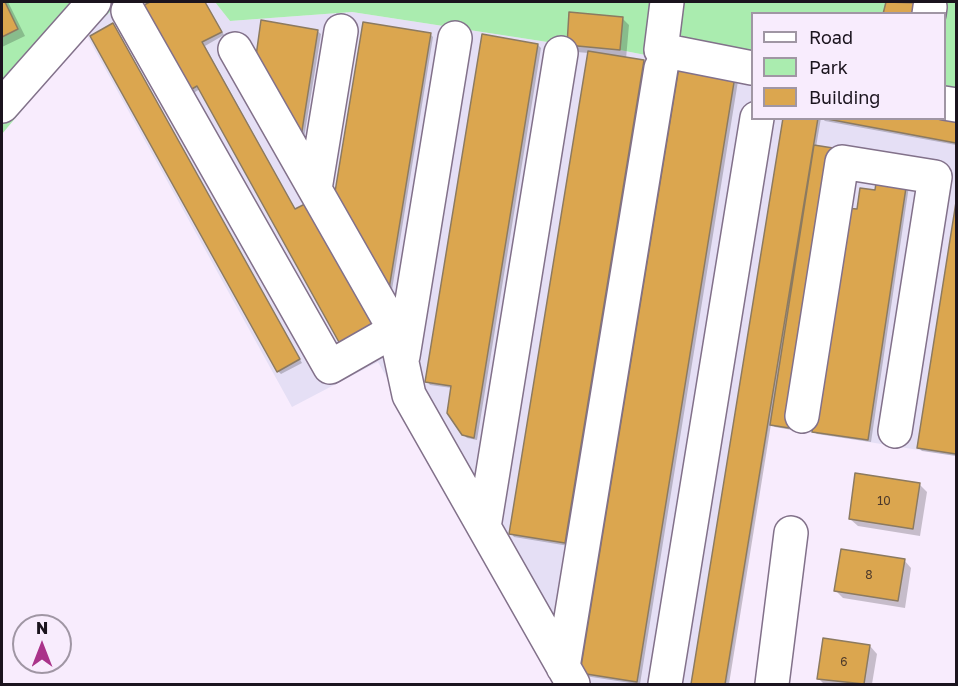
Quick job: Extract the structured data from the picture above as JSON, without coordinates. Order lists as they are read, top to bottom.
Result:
{
  "house_numbers": ["10", "8", "6"],
  "legend": ["Road", "Park", "Building"],
  "north": "top"
}
